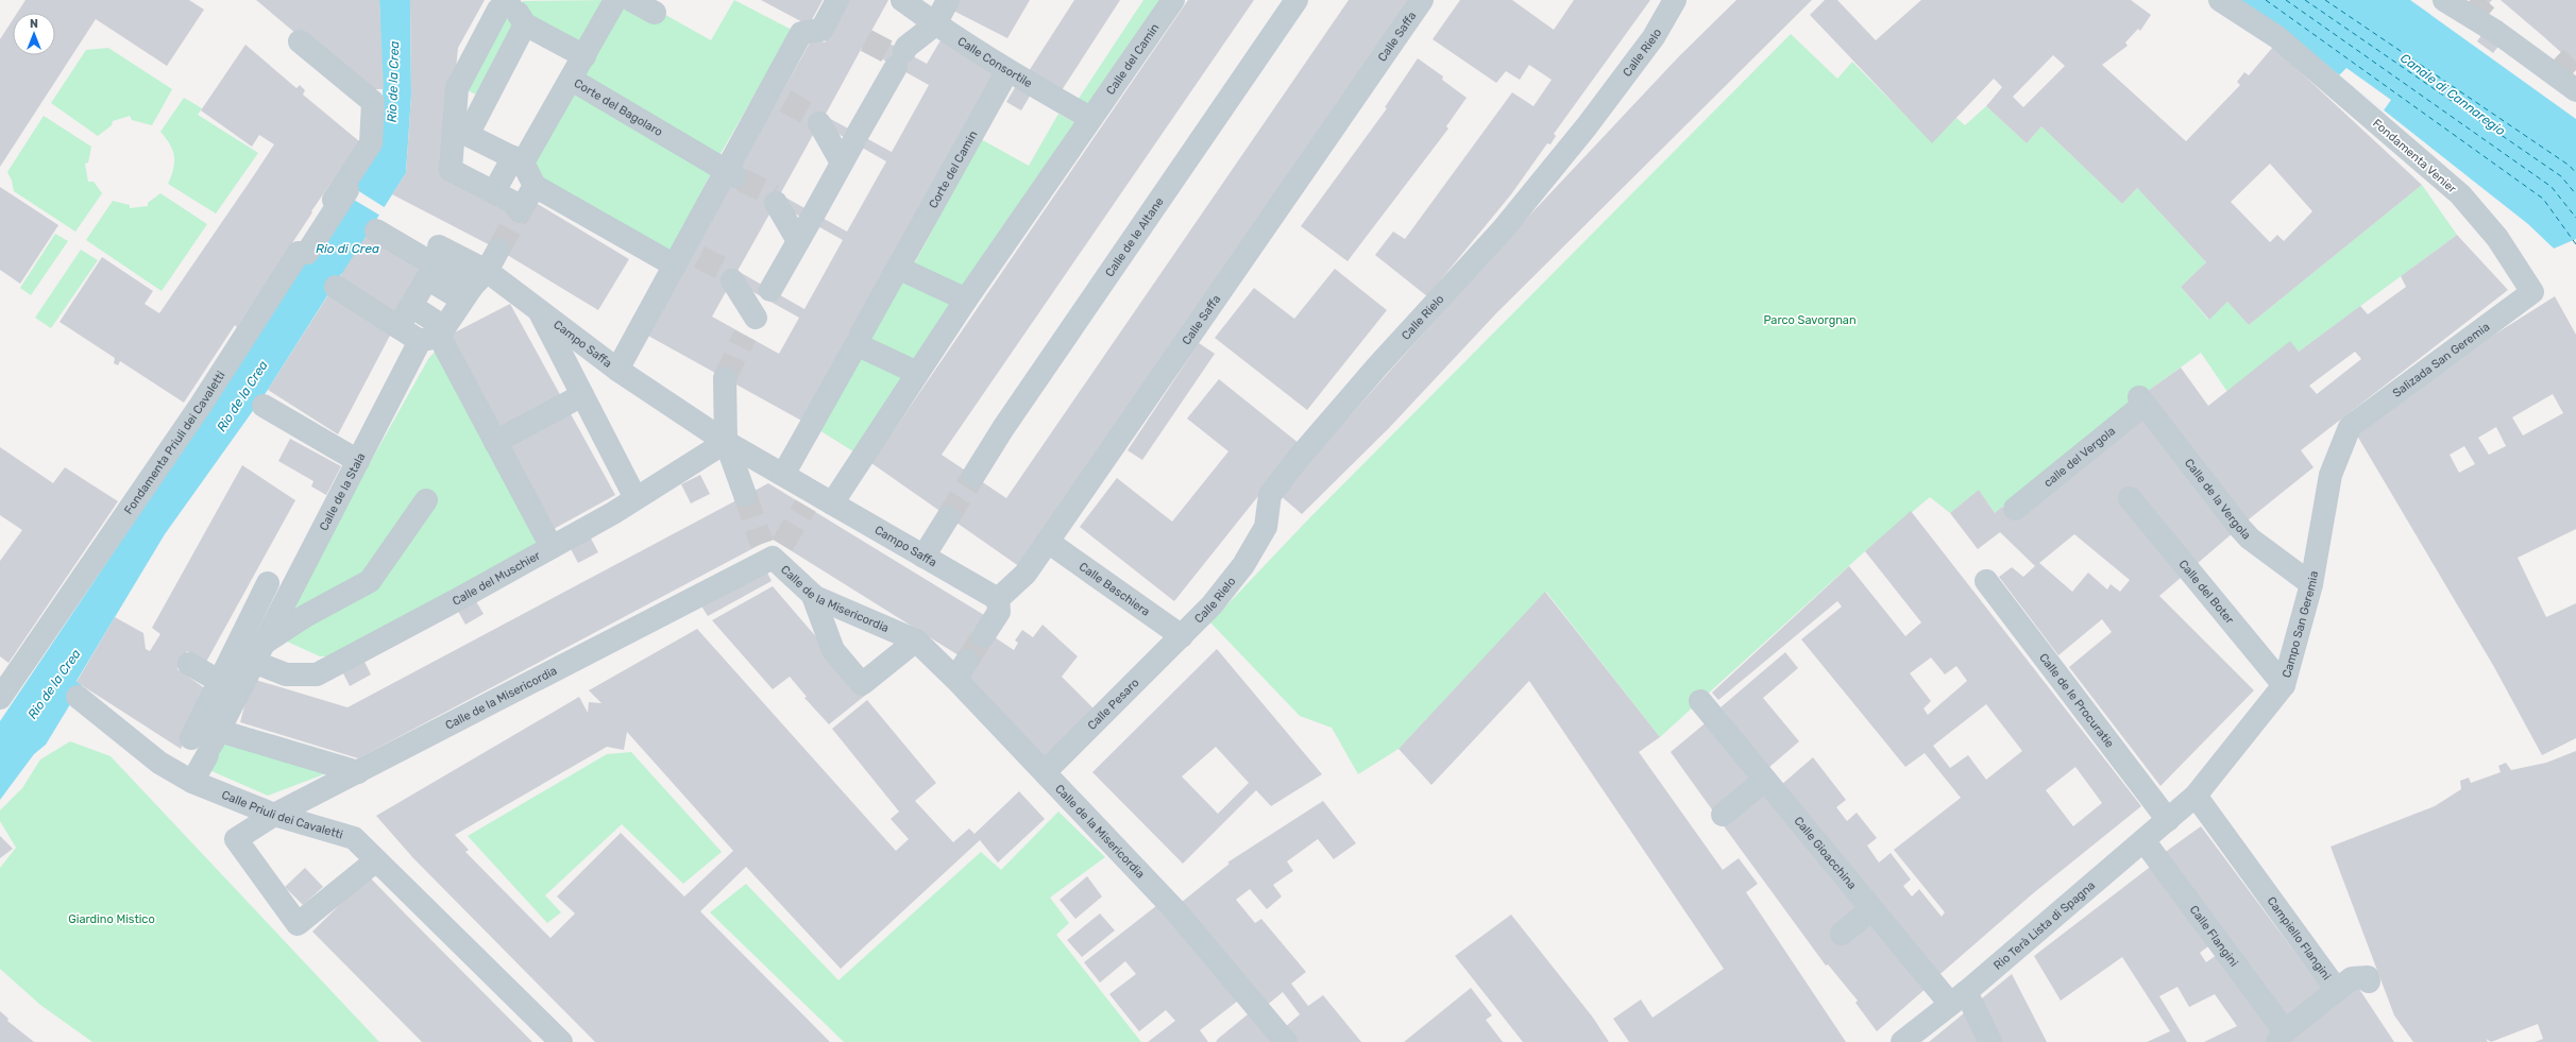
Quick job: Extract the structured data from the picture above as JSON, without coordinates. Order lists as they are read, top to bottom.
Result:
{
  "streets": {
    "street": [
      "Calle Saffa",
      "Calle Rielo",
      "Calle del Camin",
      "Calle Consortile",
      "Corte del Bagolaro",
      "Fondamenta Venier",
      "Corte del Camin",
      "Calle de le Altane",
      "Campo Saffa",
      "Salizada San Geremia",
      "Fondamenta Priuli dei Cavaletti",
      "calle del Vergola",
      "Calle de la Stala",
      "Calle de la Vergola",
      "Calle del Muschier",
      "Calle Baschiera",
      "Calle del Boter",
      "Calle de la Misericordia",
      "Campo San Geremia",
      "Calle de le Procuratie",
      "Calle Pesaro",
      "Calle Priuli dei Cavaletti",
      "Calle Gioacchina",
      "Rio Terà Lista di Spagna",
      "Calle Flangini",
      "Campiello Flangini"
    ]
  },
  "crossings": [
    ["Calle Saffa", "Campo Saffa"],
    ["Calle Saffa", "Calle Baschiera"],
    ["Calle Rielo", "Calle Baschiera"],
    ["Calle Rielo", "Calle Pesaro"],
    ["Calle del Camin", "Calle Consortile"],
    ["Calle Consortile", "Corte del Camin"],
    ["Fondamenta Venier", "Salizada San Geremia"],
    ["Corte del Camin", "Campo Saffa"],
    ["Campo Saffa", "Calle de la Stala"],
    ["Campo Saffa", "Calle del Muschier"],
    ["Salizada San Geremia", "Campo San Geremia"],
    ["calle del Vergola", "Calle de la Vergola"],
    ["Calle de la Stala", "Calle del Muschier"],
    ["Calle de la Stala", "Calle Priuli dei Cavaletti"],
    ["Calle de la Vergola", "Campo San Geremia"],
    ["Calle Baschiera", "Calle Pesaro"],
    ["Calle del Boter", "Campo San Geremia"],
    ["Calle de la Misericordia", "Calle Pesaro"],
    ["Calle de la Misericordia", "Calle Priuli dei Cavaletti"],
    ["Campo San Geremia", "Calle de le Procuratie"],
    ["Campo San Geremia", "Rio Terà Lista di Spagna"],
    ["Campo San Geremia", "Campiello Flangini"],
    ["Calle de le Procuratie", "Rio Terà Lista di Spagna"],
    ["Calle de le Procuratie", "Campiello Flangini"],
    ["Calle Gioacchina", "Rio Terà Lista di Spagna"],
    ["Rio Terà Lista di Spagna", "Calle Flangini"],
    ["Rio Terà Lista di Spagna", "Campiello Flangini"]
  ],
  "water": ["Rio de la Crea", "Canale di Cannaregio", "Rio di Crea"],
  "parks": ["Parco Savorgnan", "Giardino Mistico"],
  "north": "top"
}
